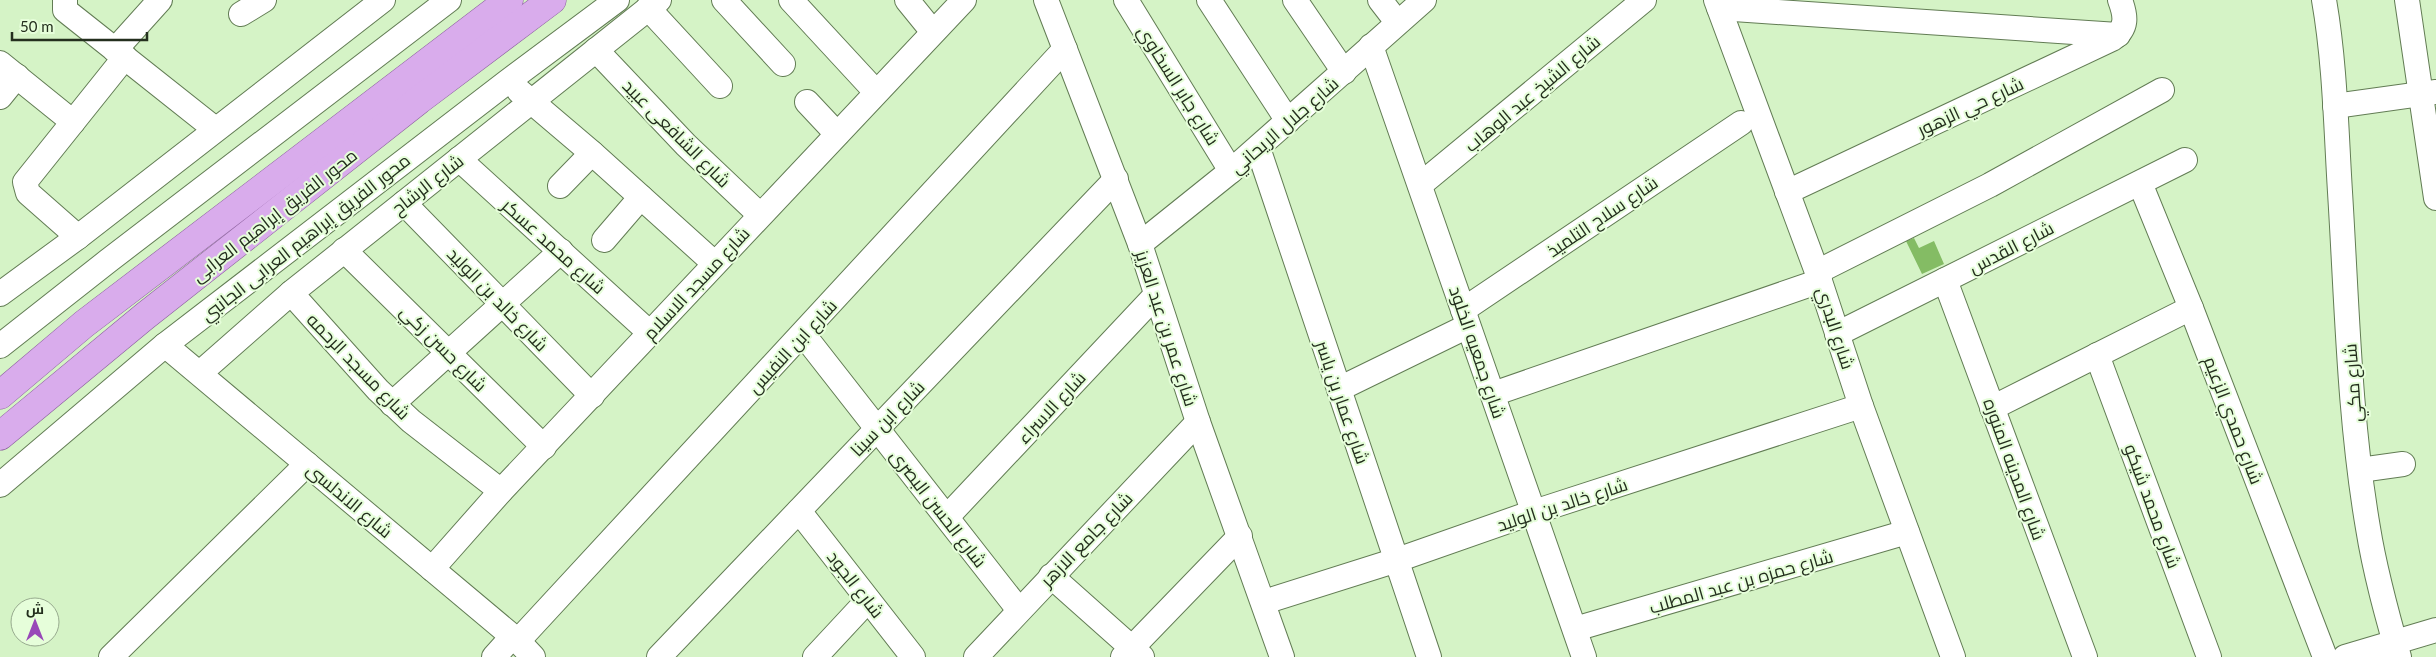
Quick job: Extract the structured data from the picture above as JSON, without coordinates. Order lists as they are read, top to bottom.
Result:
{
  "streets": {
    "main road": ["محور الفريق إبراهيم العرابى"],
    "street": [
      "شارع جابر السخاوي",
      "شارع الشيخ عبد الوهاب",
      "شارع حي الزهور",
      "شارع جلال الريحاني",
      "شارع الشافعى عبيد",
      "شارع الرشاح",
      "شارع سلاح التلميذ",
      "محور الفريق إبراهيم العرابى الجانبي",
      "شارع محمد عسكر",
      "شارع القدس",
      "شارع مسجد الاسلام",
      "شارع خالد بن الوليد",
      "شارع عمر بن عبد العزيز",
      "شارع البدري",
      "شارع ابن النفيس",
      "شارع حسن زكي",
      "شارع جمعيه الخلود",
      "شارع مسجد الرحمه",
      "شارع مكي",
      "شارع عمار بن ياسر",
      "شارع الاسراء",
      "شارع ابن سينا",
      "شارع حمدي الزعيم",
      "شارع المدينه المنوره",
      "شارع الاندلسى",
      "شارع محمد شيكو",
      "شارع الحسن البصرى",
      "شارع جامع الازهر",
      "شارع حمزه بن عبد المطلب",
      "شارع الجود"
    ]
  },
  "crossings": [
    ["شارع جابر السخاوي", "شارع جلال الريحاني"],
    ["شارع الشيخ عبد الوهاب", "شارع جمعيه الخلود"],
    ["شارع حي الزهور", "شارع البدري"],
    ["شارع جلال الريحاني", "شارع عمر بن عبد العزيز"],
    ["شارع جلال الريحاني", "شارع جمعيه الخلود"],
    ["شارع جلال الريحاني", "شارع عمار بن ياسر"],
    ["شارع الشافعى عبيد", "شارع الرشاح"],
    ["شارع الشافعى عبيد", "شارع مسجد الاسلام"],
    ["شارع الرشاح", "شارع محمد عسكر"],
    ["شارع الرشاح", "شارع خالد بن الوليد"],
    ["شارع الرشاح", "شارع حسن زكي"],
    ["شارع الرشاح", "شارع مسجد الرحمه"],
    ["شارع الرشاح", "شارع الاندلسى"],
    ["شارع سلاح التلميذ", "شارع جمعيه الخلود"],
    ["شارع سلاح التلميذ", "شارع عمار بن ياسر"],
    ["محور الفريق إبراهيم العرابى الجانبي", "شارع الاندلسى"],
    ["شارع محمد عسكر", "شارع مسجد الاسلام"],
    ["شارع القدس", "شارع البدري"],
    ["شارع القدس", "شارع حمدي الزعيم"],
    ["شارع القدس", "شارع المدينه المنوره"],
    ["شارع مسجد الاسلام", "شارع خالد بن الوليد"],
    ["شارع مسجد الاسلام", "شارع حسن زكي"],
    ["شارع مسجد الاسلام", "شارع مسجد الرحمه"],
    ["شارع مسجد الاسلام", "شارع الاندلسى"],
    ["شارع خالد بن الوليد", "شارع عمر بن عبد العزيز"],
    ["شارع خالد بن الوليد", "شارع البدري"],
    ["شارع خالد بن الوليد", "شارع جمعيه الخلود"],
    ["شارع خالد بن الوليد", "شارع عمار بن ياسر"],
    ["شارع عمر بن عبد العزيز", "شارع ابن النفيس"],
    ["شارع عمر بن عبد العزيز", "شارع الاسراء"],
    ["شارع عمر بن عبد العزيز", "شارع ابن سينا"],
    ["شارع عمر بن عبد العزيز", "شارع جامع الازهر"],
    ["شارع البدري", "شارع حمزه بن عبد المطلب"],
    ["شارع ابن النفيس", "شارع الاندلسى"],
    ["شارع ابن النفيس", "شارع الحسن البصرى"],
    ["شارع جمعيه الخلود", "شارع حمزه بن عبد المطلب"],
    ["شارع الاسراء", "شارع الحسن البصرى"],
    ["شارع ابن سينا", "شارع الحسن البصرى"],
    ["شارع ابن سينا", "شارع الجود"],
    ["شارع الحسن البصرى", "شارع جامع الازهر"]
  ],
  "scale_bar": "50 m",
  "north": "top"
}
